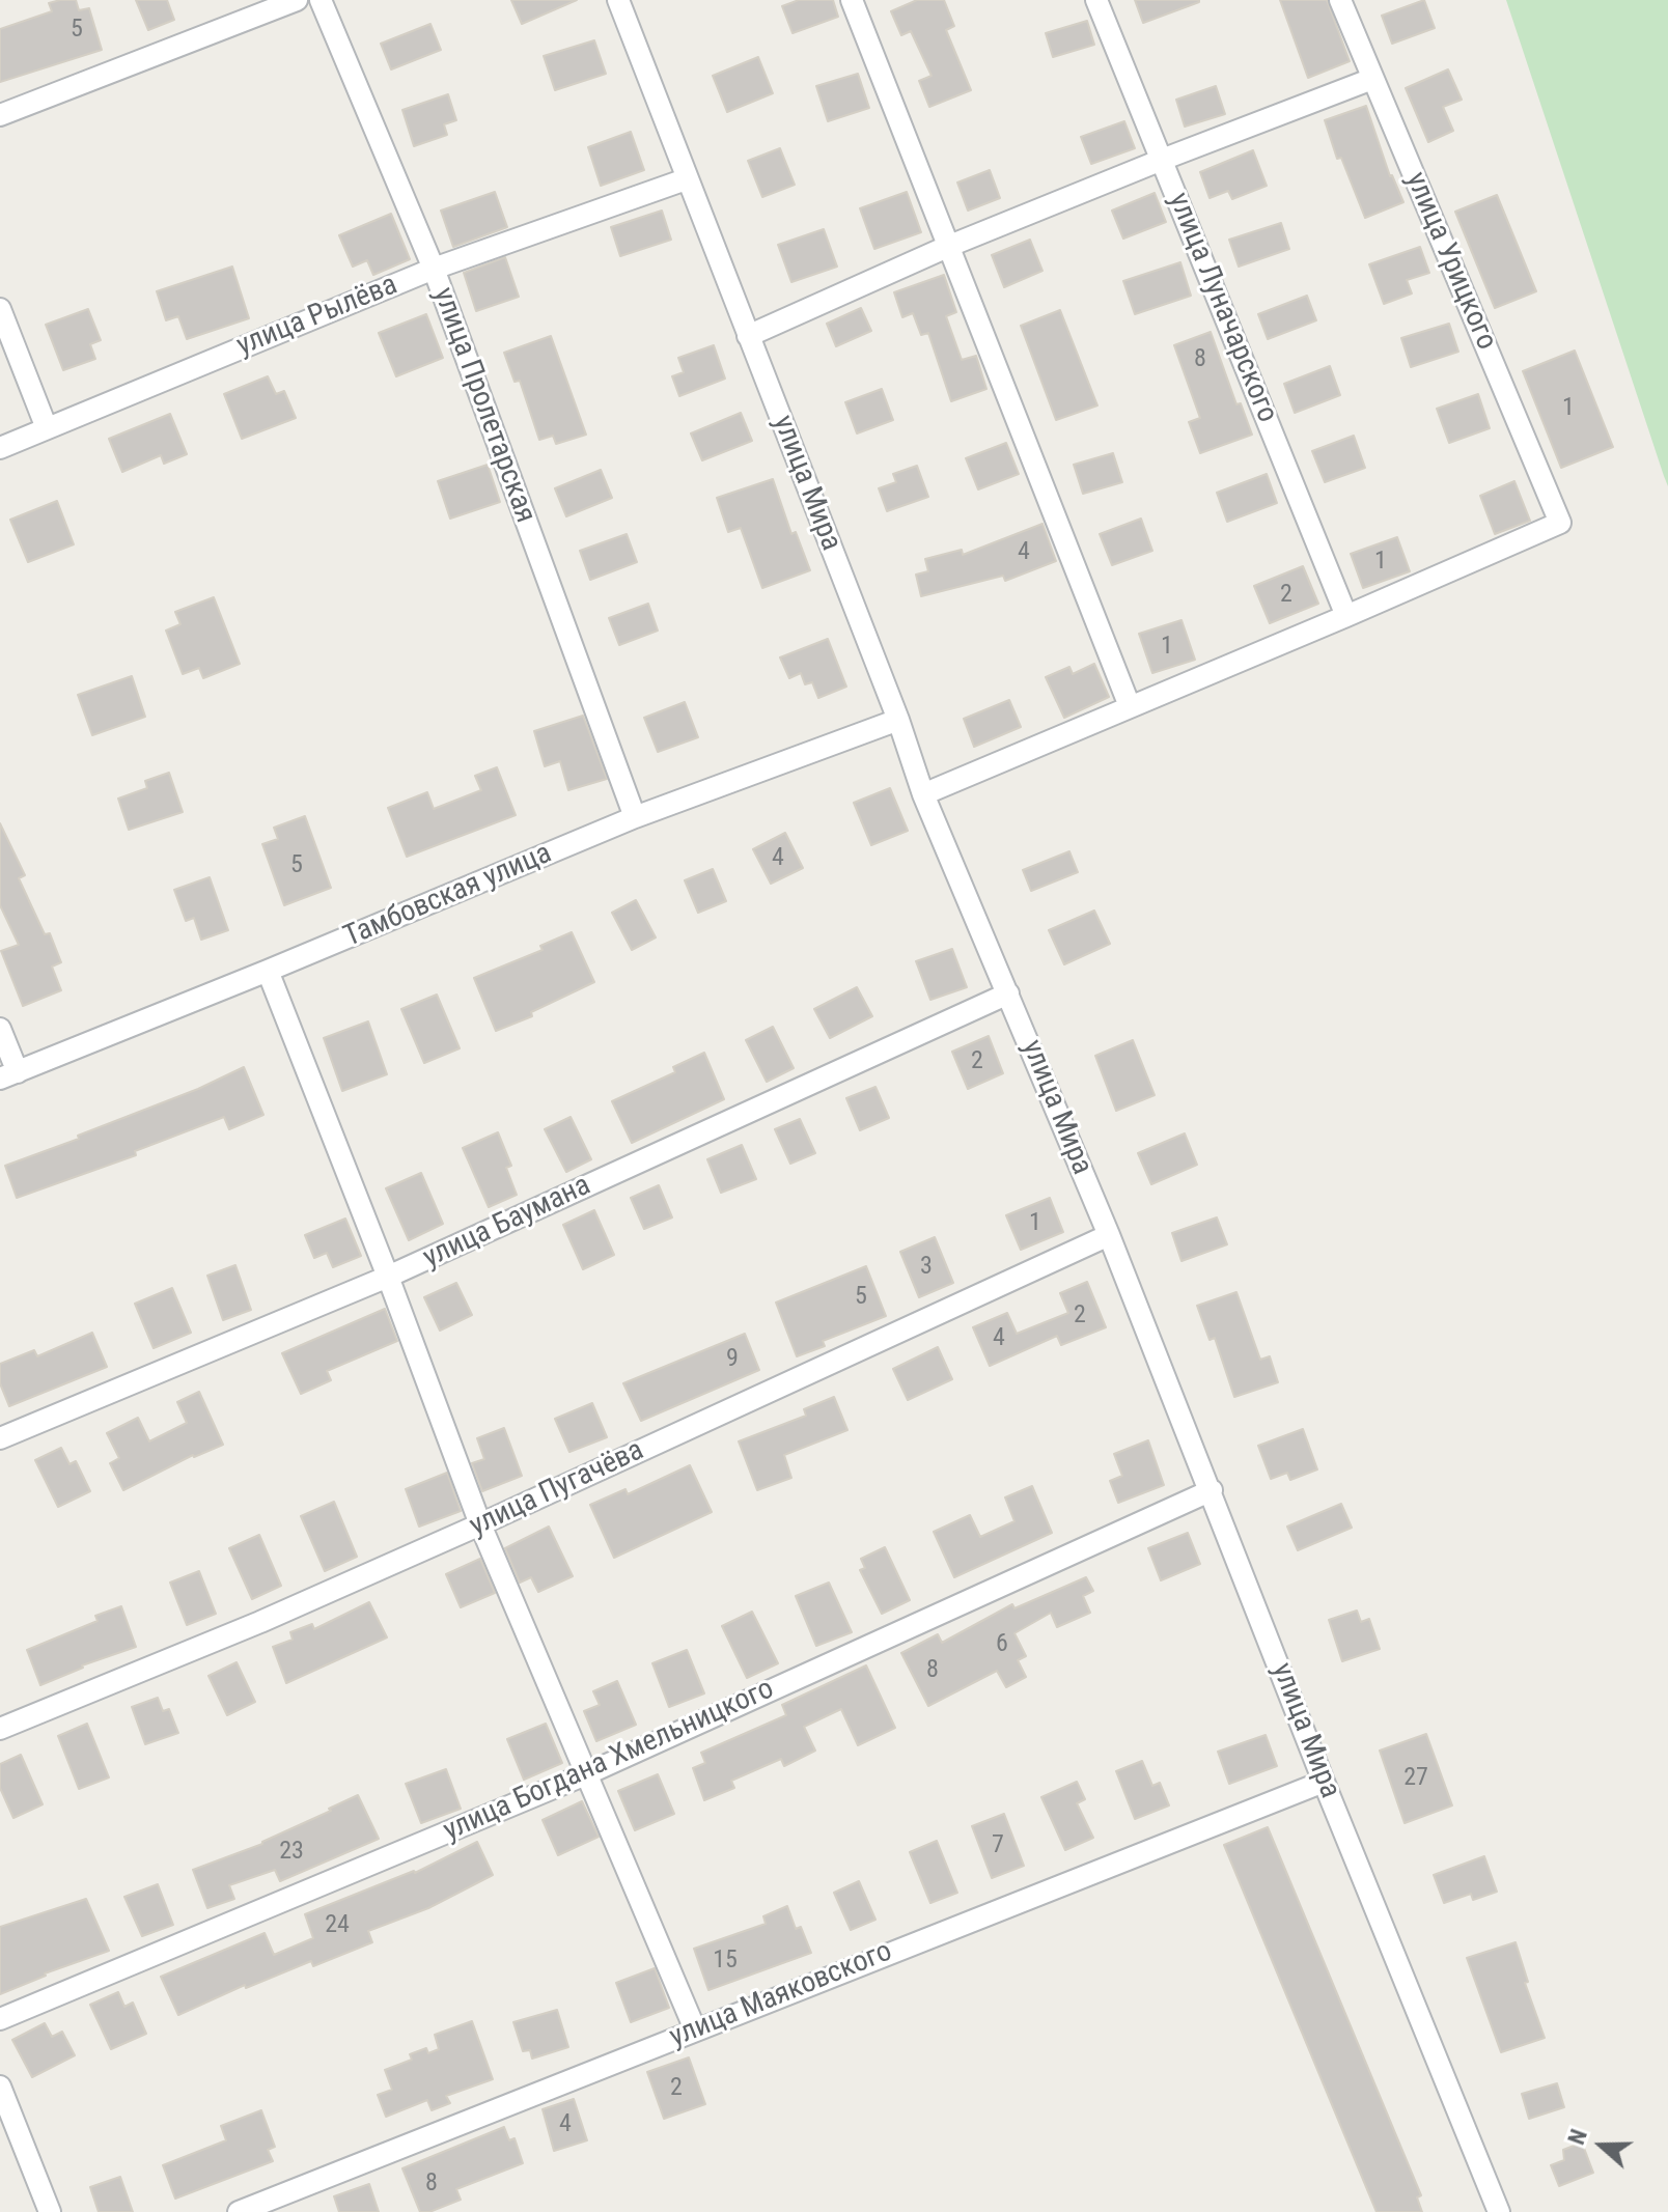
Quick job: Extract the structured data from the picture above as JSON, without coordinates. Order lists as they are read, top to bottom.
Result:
{
  "streets": {
    "street": [
      "улица Урицкого",
      "улица Луначарского",
      "улица Рылёва",
      "улица Пролетарская",
      "улица Мира",
      "Тамбовская улица",
      "улица Баумана",
      "улица Пугачёва",
      "улица Богдана Хмельницкого",
      "улица Маяковского"
    ]
  },
  "crossings": [
    ["улица Урицкого", "улица Луначарского"],
    ["улица Рылёва", "улица Пролетарская"],
    ["улица Рылёва", "улица Мира"],
    ["улица Пролетарская", "Тамбовская улица"],
    ["улица Мира", "Тамбовская улица"],
    ["улица Мира", "улица Баумана"],
    ["улица Мира", "улица Пугачёва"],
    ["улица Мира", "улица Богдана Хмельницкого"],
    ["улица Мира", "улица Маяковского"]
  ],
  "house_numbers": [
    "5",
    "8",
    "1",
    "4",
    "1",
    "2",
    "1",
    "4",
    "5",
    "2",
    "1",
    "3",
    "5",
    "2",
    "4",
    "9",
    "6",
    "8",
    "27",
    "7",
    "23",
    "24",
    "15",
    "2",
    "4",
    "8"
  ],
  "north": "left"
}
